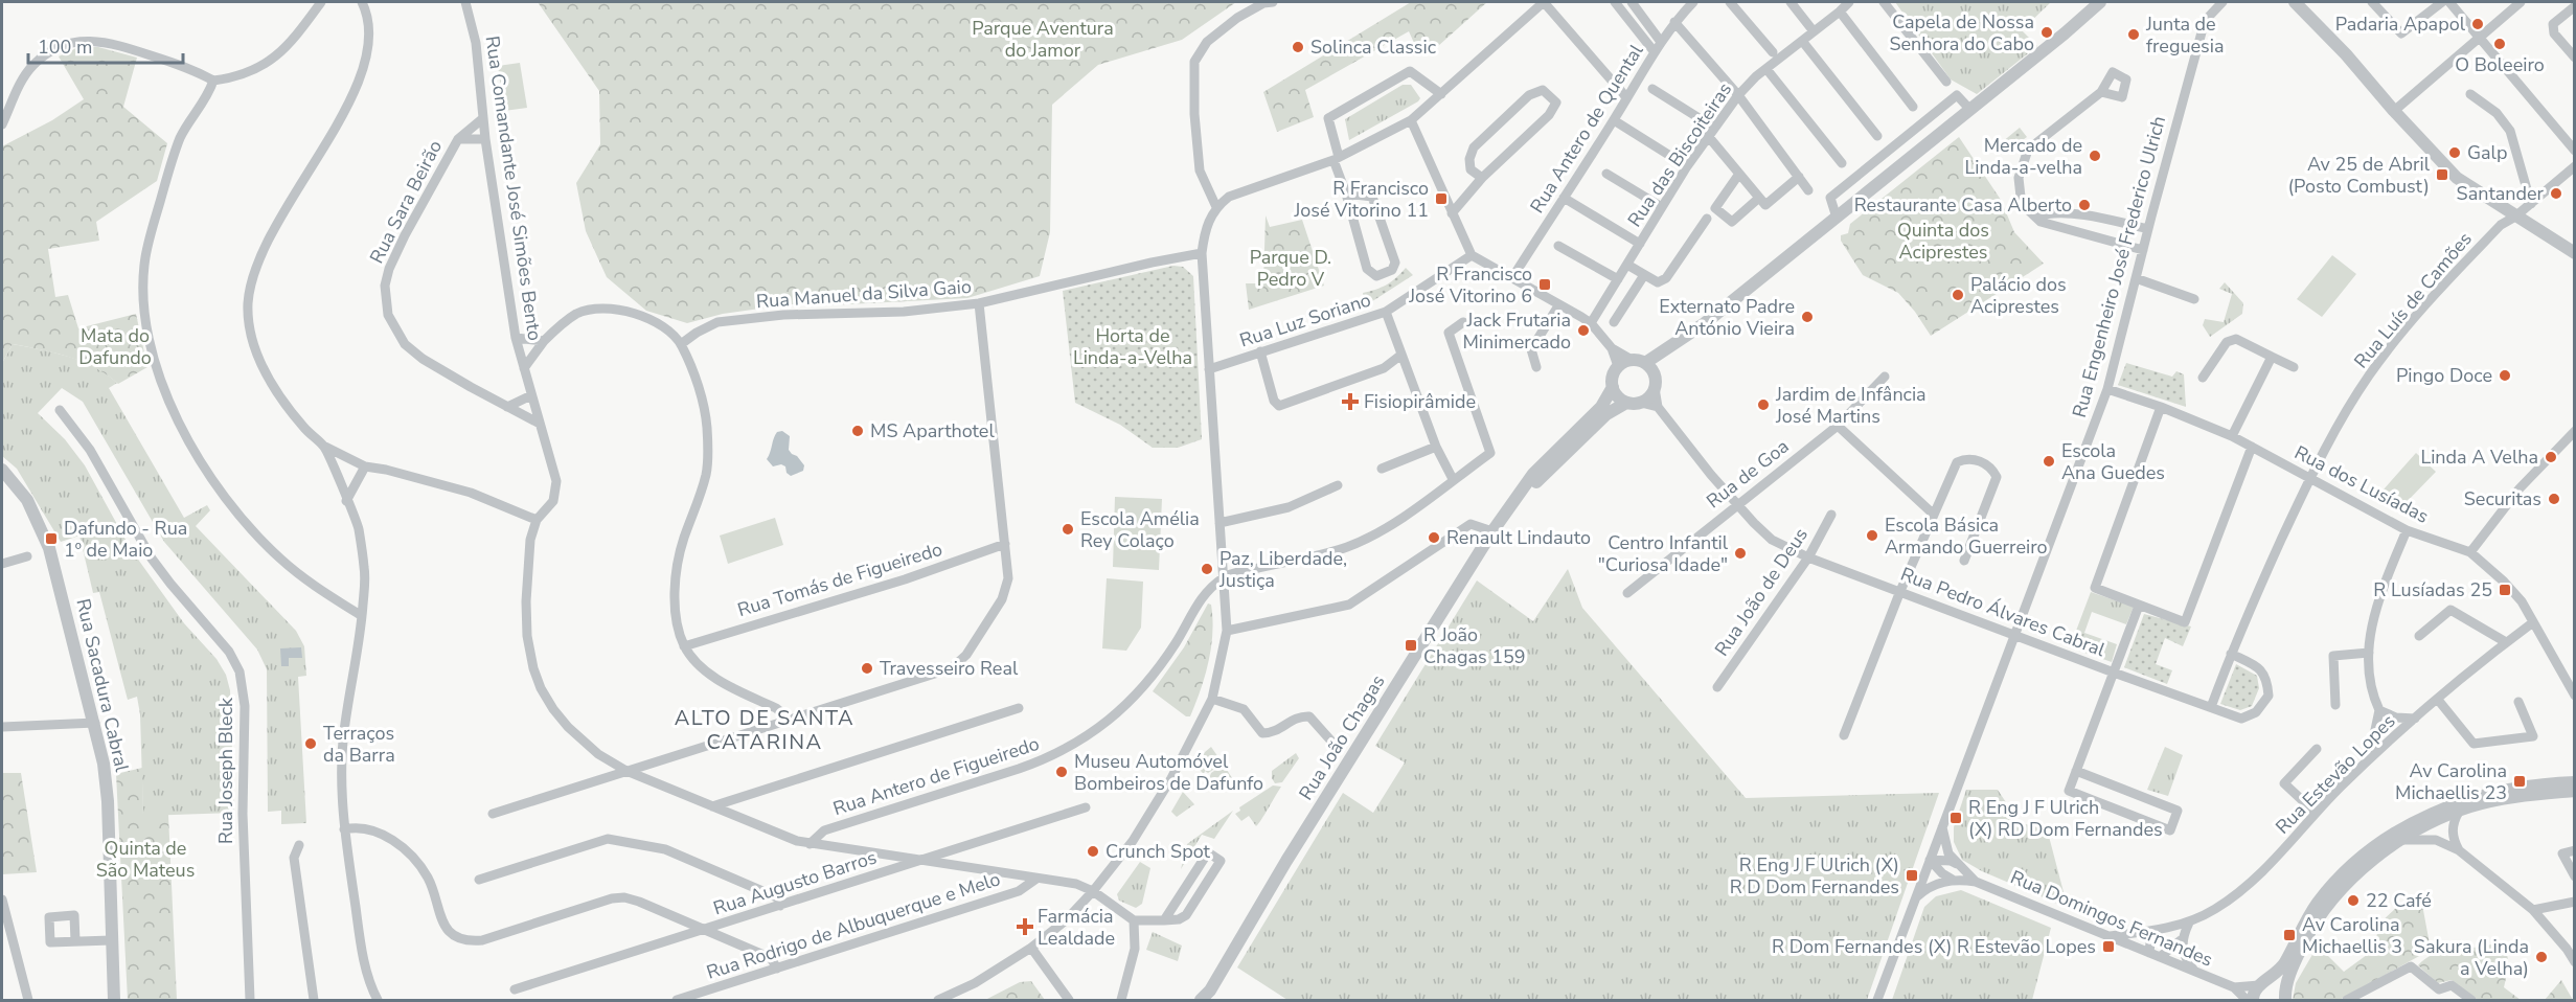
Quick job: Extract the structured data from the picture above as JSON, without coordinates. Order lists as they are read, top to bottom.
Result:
{
  "streets": {
    "street": [
      "Rua Antero de Quental",
      "Rua das Biscoiteiras",
      "Rua Comandante José Simões Bento",
      "Rua Sara Beirão",
      "Rua Engenheiro José Frederico Ulrich",
      "Rua Manuel da Silva Gaio",
      "Rua Luís de Camões",
      "Rua Luz Soriano",
      "Rua de Goa",
      "Rua dos Lusíadas",
      "Rua Tomás de Figueiredo",
      "Rua João de Deus",
      "Rua Pedro Álvares Cabral",
      "Rua Sacadura Cabral",
      "Rua João Chagas",
      "Rua Joseph Bleck",
      "Rua Estevão Lopes",
      "Rua Antero de Figueiredo",
      "Rua Augusto Barros",
      "Rua Domingos Fernandes",
      "Rua Rodrigo de Albuquerque e Melo"
    ]
  },
  "crossings": [
    ["Rua Comandante José Simões Bento", "Rua Sara Beirão"],
    ["Rua Engenheiro José Frederico Ulrich", "Rua dos Lusíadas"],
    ["Rua Engenheiro José Frederico Ulrich", "Rua Pedro Álvares Cabral"],
    ["Rua Engenheiro José Frederico Ulrich", "Rua Domingos Fernandes"],
    ["Rua Luís de Camões", "Rua dos Lusíadas"],
    ["Rua Luís de Camões", "Rua Pedro Álvares Cabral"],
    ["Rua de Goa", "Rua Pedro Álvares Cabral"],
    ["Rua dos Lusíadas", "Rua Estevão Lopes"],
    ["Rua João de Deus", "Rua Pedro Álvares Cabral"],
    ["Rua Pedro Álvares Cabral", "Rua João Chagas"],
    ["Rua Estevão Lopes", "Rua Domingos Fernandes"]
  ],
  "districts": ["ALTO DE SANTA CATARINA"],
  "parks": [
    "Parque Aventura do Jamor",
    "Quinta dos Aciprestes",
    "Parque D. Pedro V",
    "Mata do Dafundo",
    "Horta de Linda-a-Velha",
    "Quinta de São Mateus"
  ],
  "places": {
    "other": [
      "Padaria Apapol",
      "Capela de Nossa Senhora do Cabo",
      "Junta de freguesia",
      "O Boleeiro",
      "Solinca Classic",
      "Galp",
      "Mercado de Linda-a-velha",
      "Santander",
      "Restaurante Casa Alberto",
      "Palácio dos Aciprestes",
      "Externato Padre António Vieira",
      "Jack Frutaria Minimercado",
      "Pingo Doce",
      "Jardim de Infância José Martins",
      "MS Aparthotel",
      "Linda A Velha",
      "Escola Ana Guedes",
      "Securitas",
      "Escola Amélia Rey Colaço",
      "Escola Básica Armando Guerreiro",
      "Renault Lindauto",
      "Centro Infantil \"Curiosa Idade\"",
      "Paz, Liberdade, Justiça",
      "Travesseiro Real",
      "Terraços da Barra",
      "Museu Automóvel Bombeiros de Dafunfo",
      "Crunch Spot",
      "22 Café",
      "Sakura (Linda a Velha)"
    ],
    "transit": [
      "Av 25 de Abril (Posto Combust)",
      "R Francisco José Vitorino 11",
      "R Francisco José Vitorino 6",
      "Dafundo - Rua 1º de Maio",
      "R Lusíadas 25",
      "R João Chagas 159",
      "Av Carolina Michaellis 23",
      "R Eng J F Ulrich (X) RD Dom Fernandes",
      "R Eng J F Ulrich (X) R D Dom Fernandes",
      "Av Carolina Michaellis 3",
      "R Dom Fernandes (X) R Estevão Lopes"
    ],
    "health": ["Fisiopirâmide", "Farmácia Lealdade"]
  },
  "scale_bar": "100 m"
}
